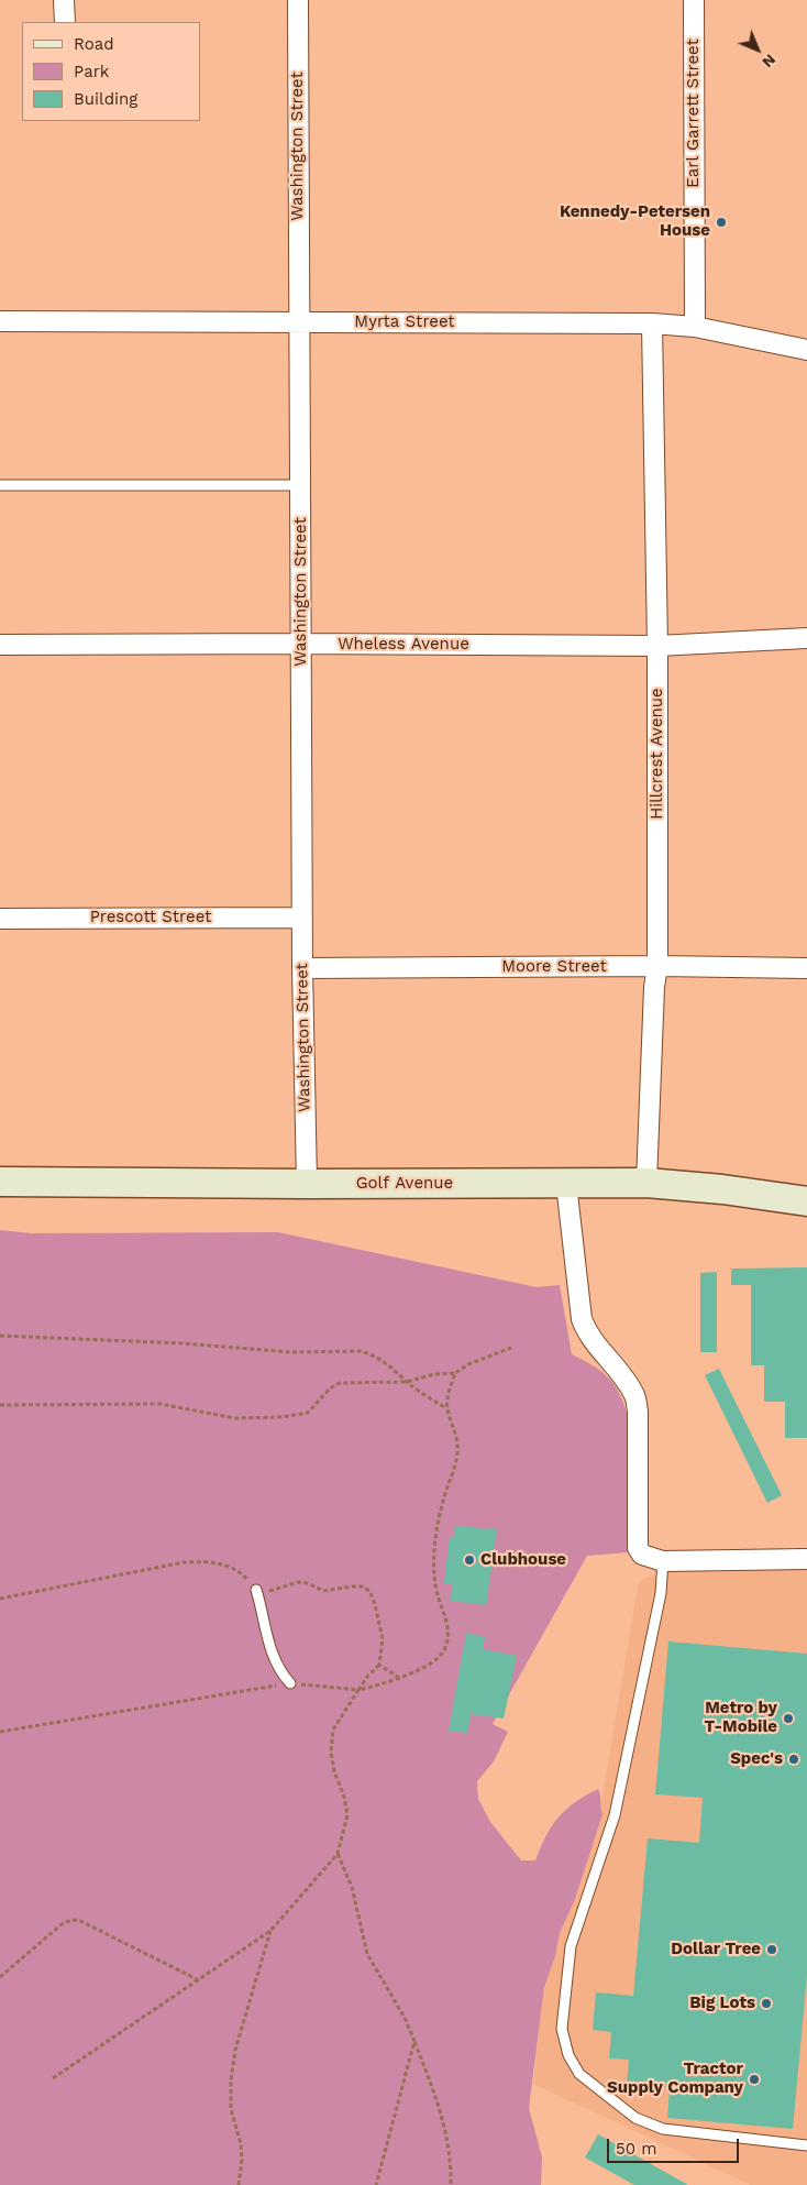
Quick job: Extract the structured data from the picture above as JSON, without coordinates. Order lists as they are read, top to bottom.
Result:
{
  "streets": {
    "main road": ["Golf Avenue"],
    "street": [
      "Earl Garrett Street",
      "Washington Street",
      "Myrta Street",
      "Wheless Avenue",
      "Hillcrest Avenue",
      "Prescott Street",
      "Moore Street"
    ]
  },
  "crossings": [
    ["Earl Garrett Street", "Myrta Street"],
    ["Washington Street", "Myrta Street"],
    ["Washington Street", "Wheless Avenue"],
    ["Washington Street", "Prescott Street"],
    ["Washington Street", "Moore Street"],
    ["Washington Street", "Golf Avenue"],
    ["Myrta Street", "Hillcrest Avenue"],
    ["Wheless Avenue", "Hillcrest Avenue"],
    ["Hillcrest Avenue", "Moore Street"],
    ["Hillcrest Avenue", "Golf Avenue"]
  ],
  "places": [
    "Kennedy-Petersen House",
    "Clubhouse",
    "Metro by T-Mobile",
    "Spec's",
    "Dollar Tree",
    "Big Lots",
    "Tractor Supply Company"
  ],
  "legend": ["Road", "Park", "Building"],
  "scale_bar": "50 m",
  "north": "bottom right"
}
